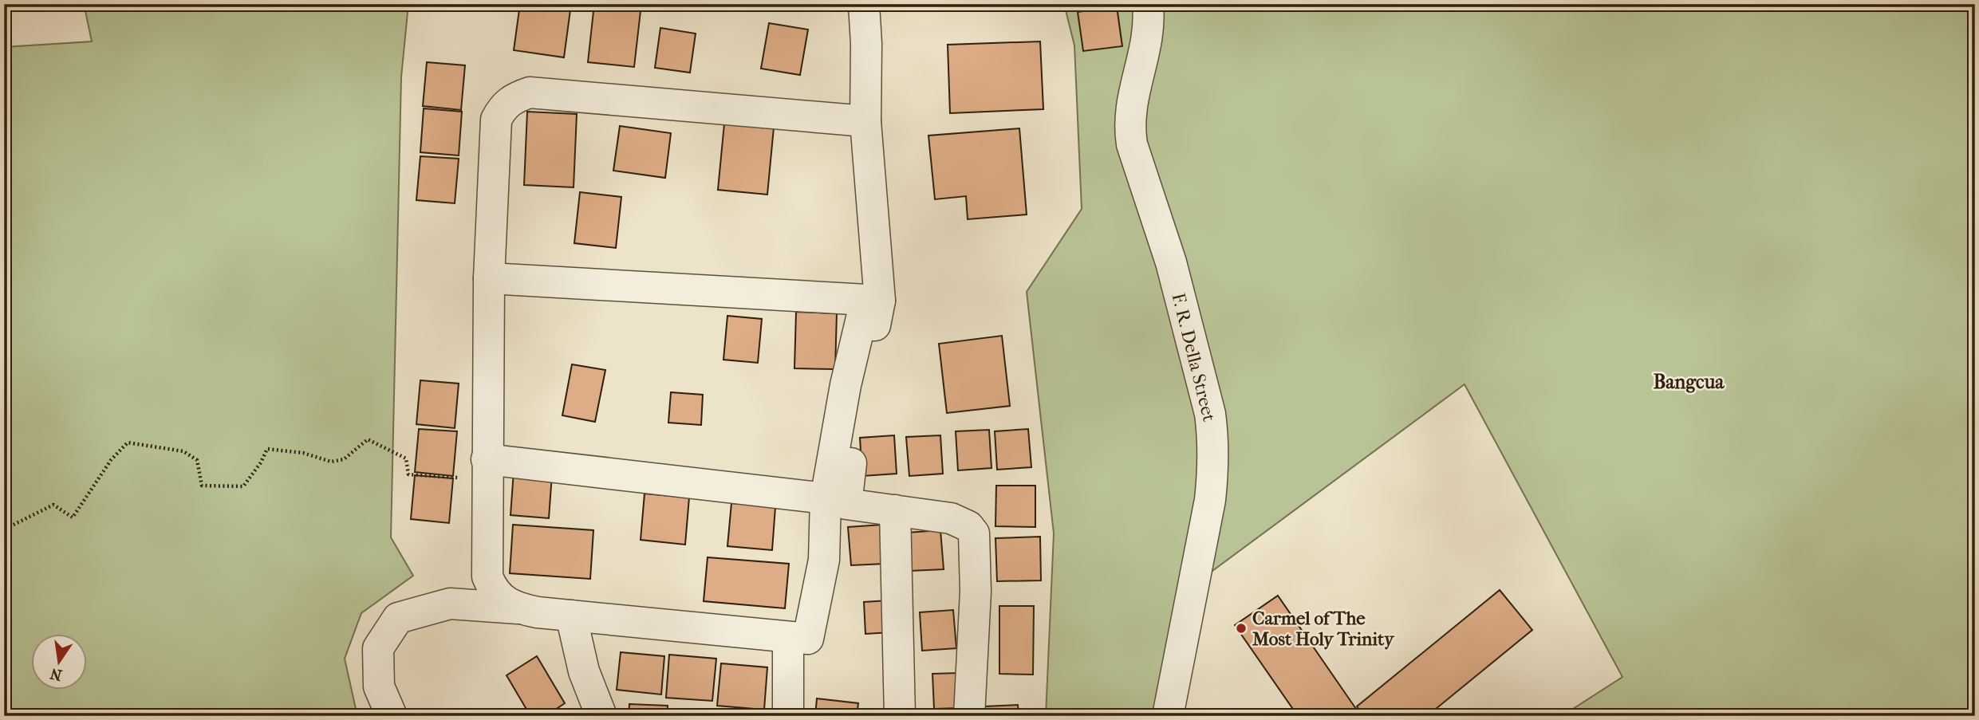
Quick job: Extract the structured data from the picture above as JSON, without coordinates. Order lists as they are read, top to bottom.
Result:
{
  "streets": {
    "street": ["F. R. Della Street"]
  },
  "districts": ["Bangcua"],
  "places": ["Carmel of The Most Holy Trinity"],
  "north": "bottom"
}
